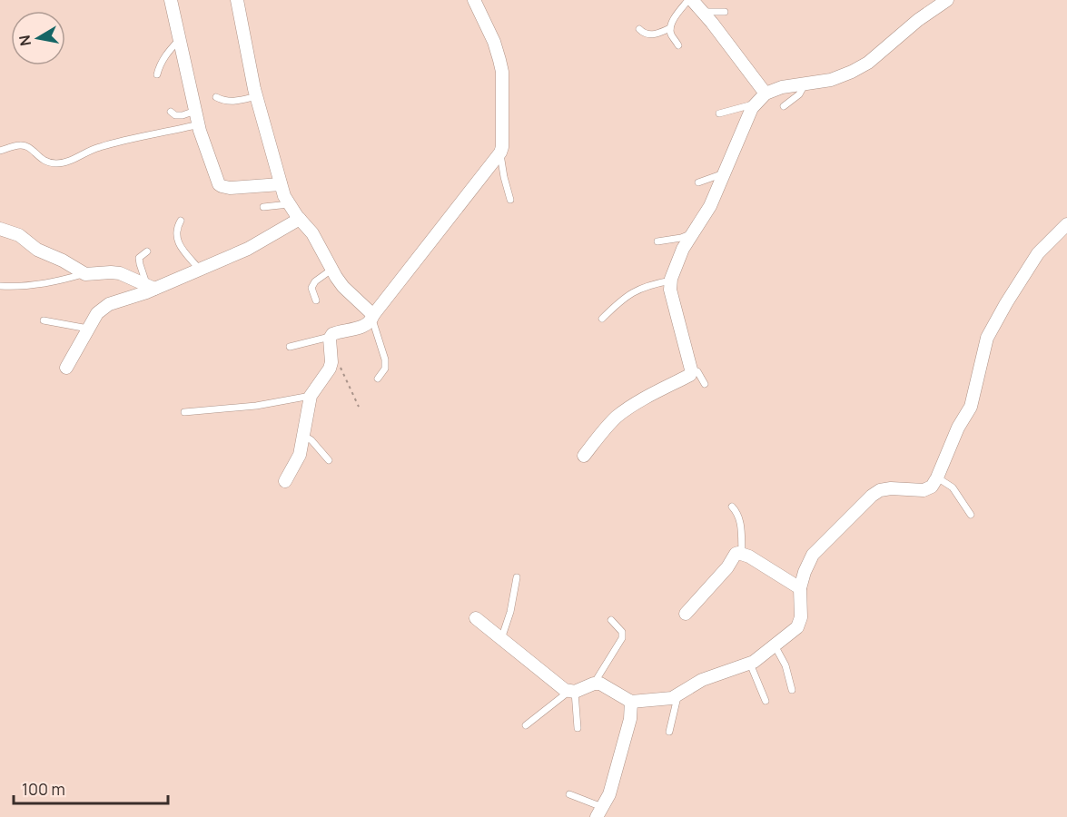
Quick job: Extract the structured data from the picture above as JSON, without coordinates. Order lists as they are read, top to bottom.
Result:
{
  "scale_bar": "100 m",
  "north": "left"
}
